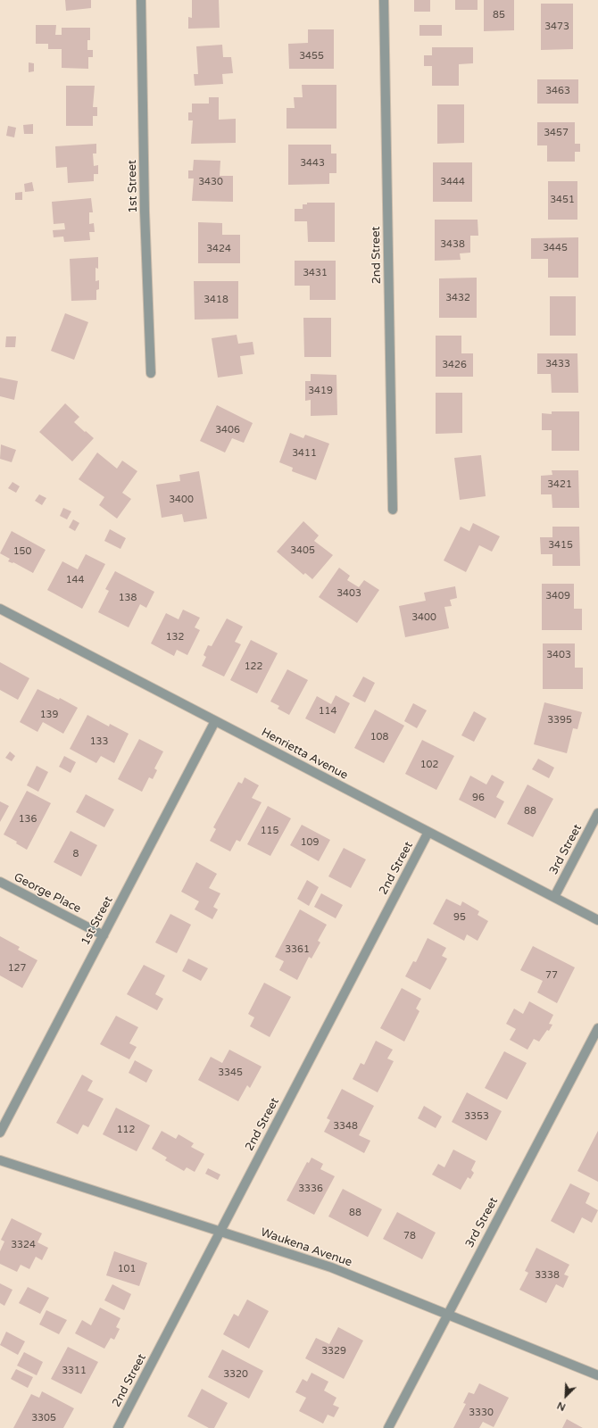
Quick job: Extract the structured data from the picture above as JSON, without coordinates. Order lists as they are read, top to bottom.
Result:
{
  "streets": {
    "street": [
      "1st Street",
      "2nd Street",
      "Henrietta Avenue",
      "3rd Street",
      "George Place",
      "Waukena Avenue"
    ]
  },
  "crossings": [
    ["1st Street", "Henrietta Avenue"],
    ["1st Street", "George Place"],
    ["2nd Street", "Henrietta Avenue"],
    ["2nd Street", "Waukena Avenue"],
    ["Henrietta Avenue", "3rd Street"],
    ["3rd Street", "Waukena Avenue"]
  ],
  "house_numbers": [
    "85",
    "3473",
    "3455",
    "3463",
    "3457",
    "3443",
    "3430",
    "3444",
    "3451",
    "3438",
    "3445",
    "3424",
    "3431",
    "3432",
    "3418",
    "3433",
    "3426",
    "3419",
    "3406",
    "3411",
    "3421",
    "3400",
    "3415",
    "3405",
    "150",
    "144",
    "3403",
    "3409",
    "138",
    "3400",
    "132",
    "3403",
    "122",
    "114",
    "139",
    "3395",
    "108",
    "133",
    "102",
    "96",
    "88",
    "136",
    "115",
    "109",
    "8",
    "95",
    "3361",
    "127",
    "77",
    "3345",
    "3353",
    "3348",
    "112",
    "3336",
    "88",
    "78",
    "3324",
    "101",
    "3338",
    "3329",
    "3311",
    "3320",
    "3330",
    "3305"
  ],
  "north": "bottom left"
}
